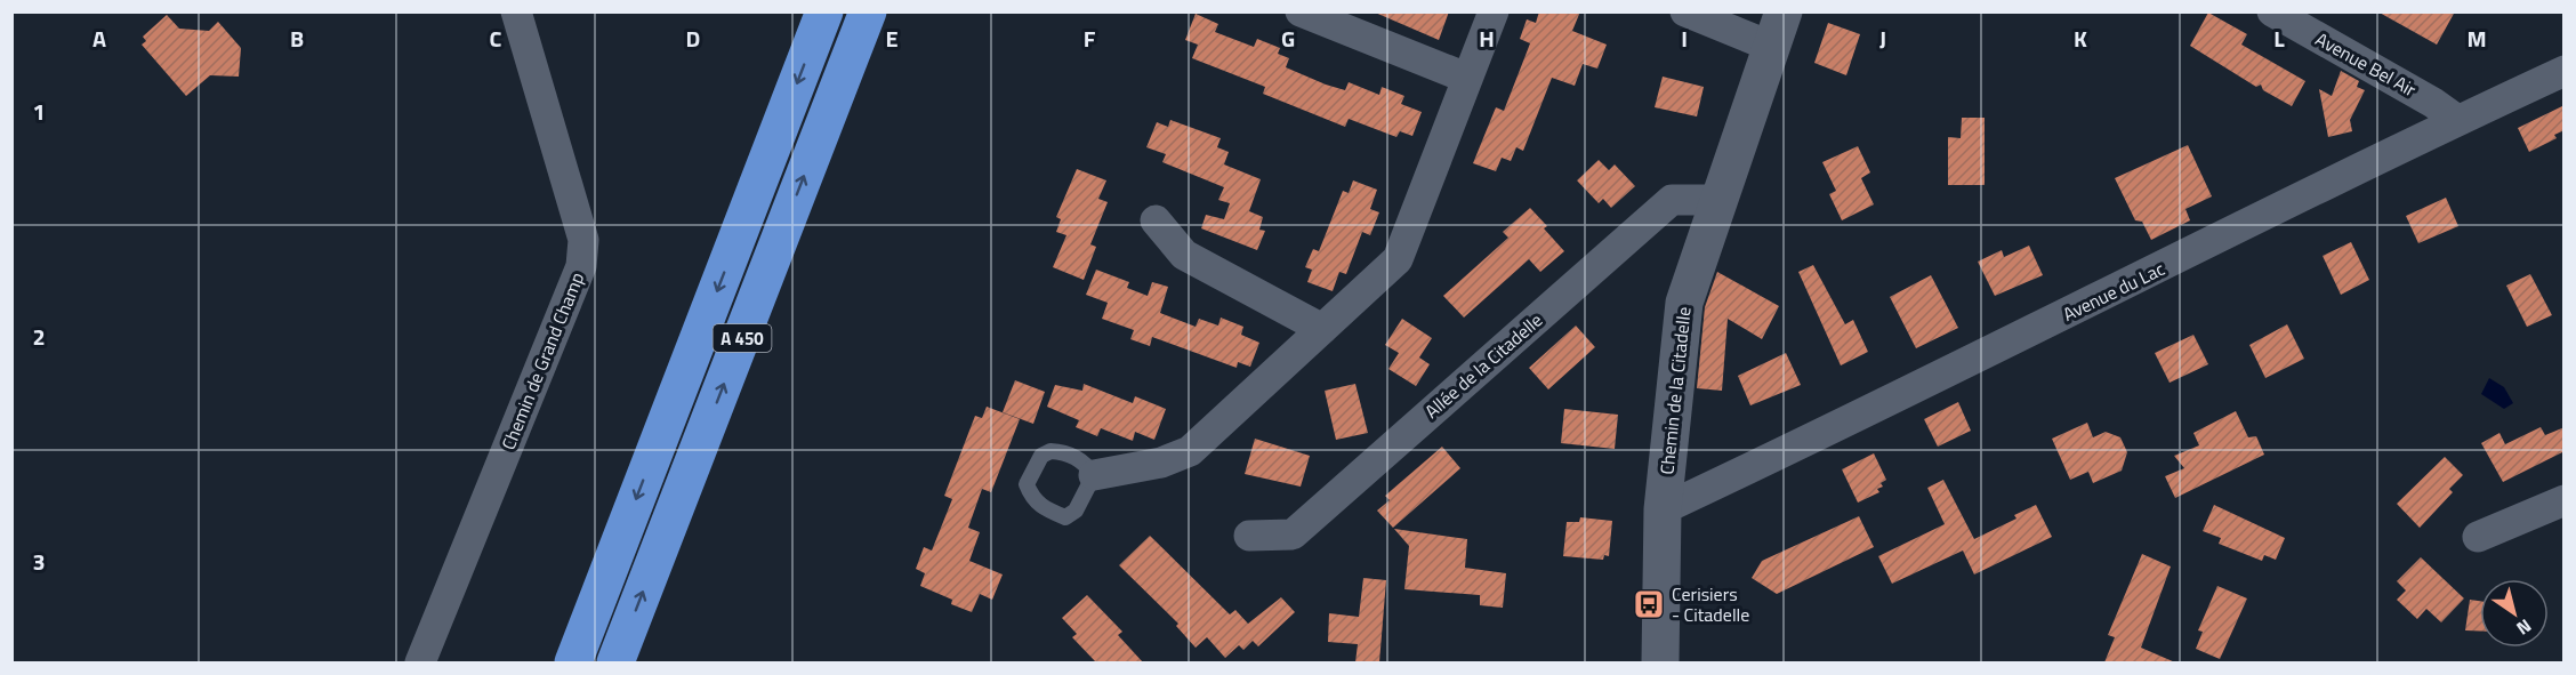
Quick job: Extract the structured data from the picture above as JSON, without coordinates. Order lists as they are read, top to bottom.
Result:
{
  "streets": {
    "highway": ["A 450"],
    "street": [
      "Avenue Bel Air",
      "Avenue du Lac",
      "Chemin de Grand Champ",
      "Allée de la Citadelle",
      "Chemin de la Citadelle"
    ]
  },
  "crossings": [
    ["Avenue Bel Air", "Avenue du Lac"],
    ["Avenue du Lac", "Chemin de la Citadelle"],
    ["Allée de la Citadelle", "Chemin de la Citadelle"]
  ],
  "places": {
    "bus stop": ["Cerisiers - Citadelle"]
  },
  "north": "bottom right",
  "grid": {
    "columns": [
      "A",
      "B",
      "C",
      "D",
      "E",
      "F",
      "G",
      "H",
      "I",
      "J",
      "K",
      "L",
      "M"
    ],
    "rows": ["1", "2", "3"]
  }
}
